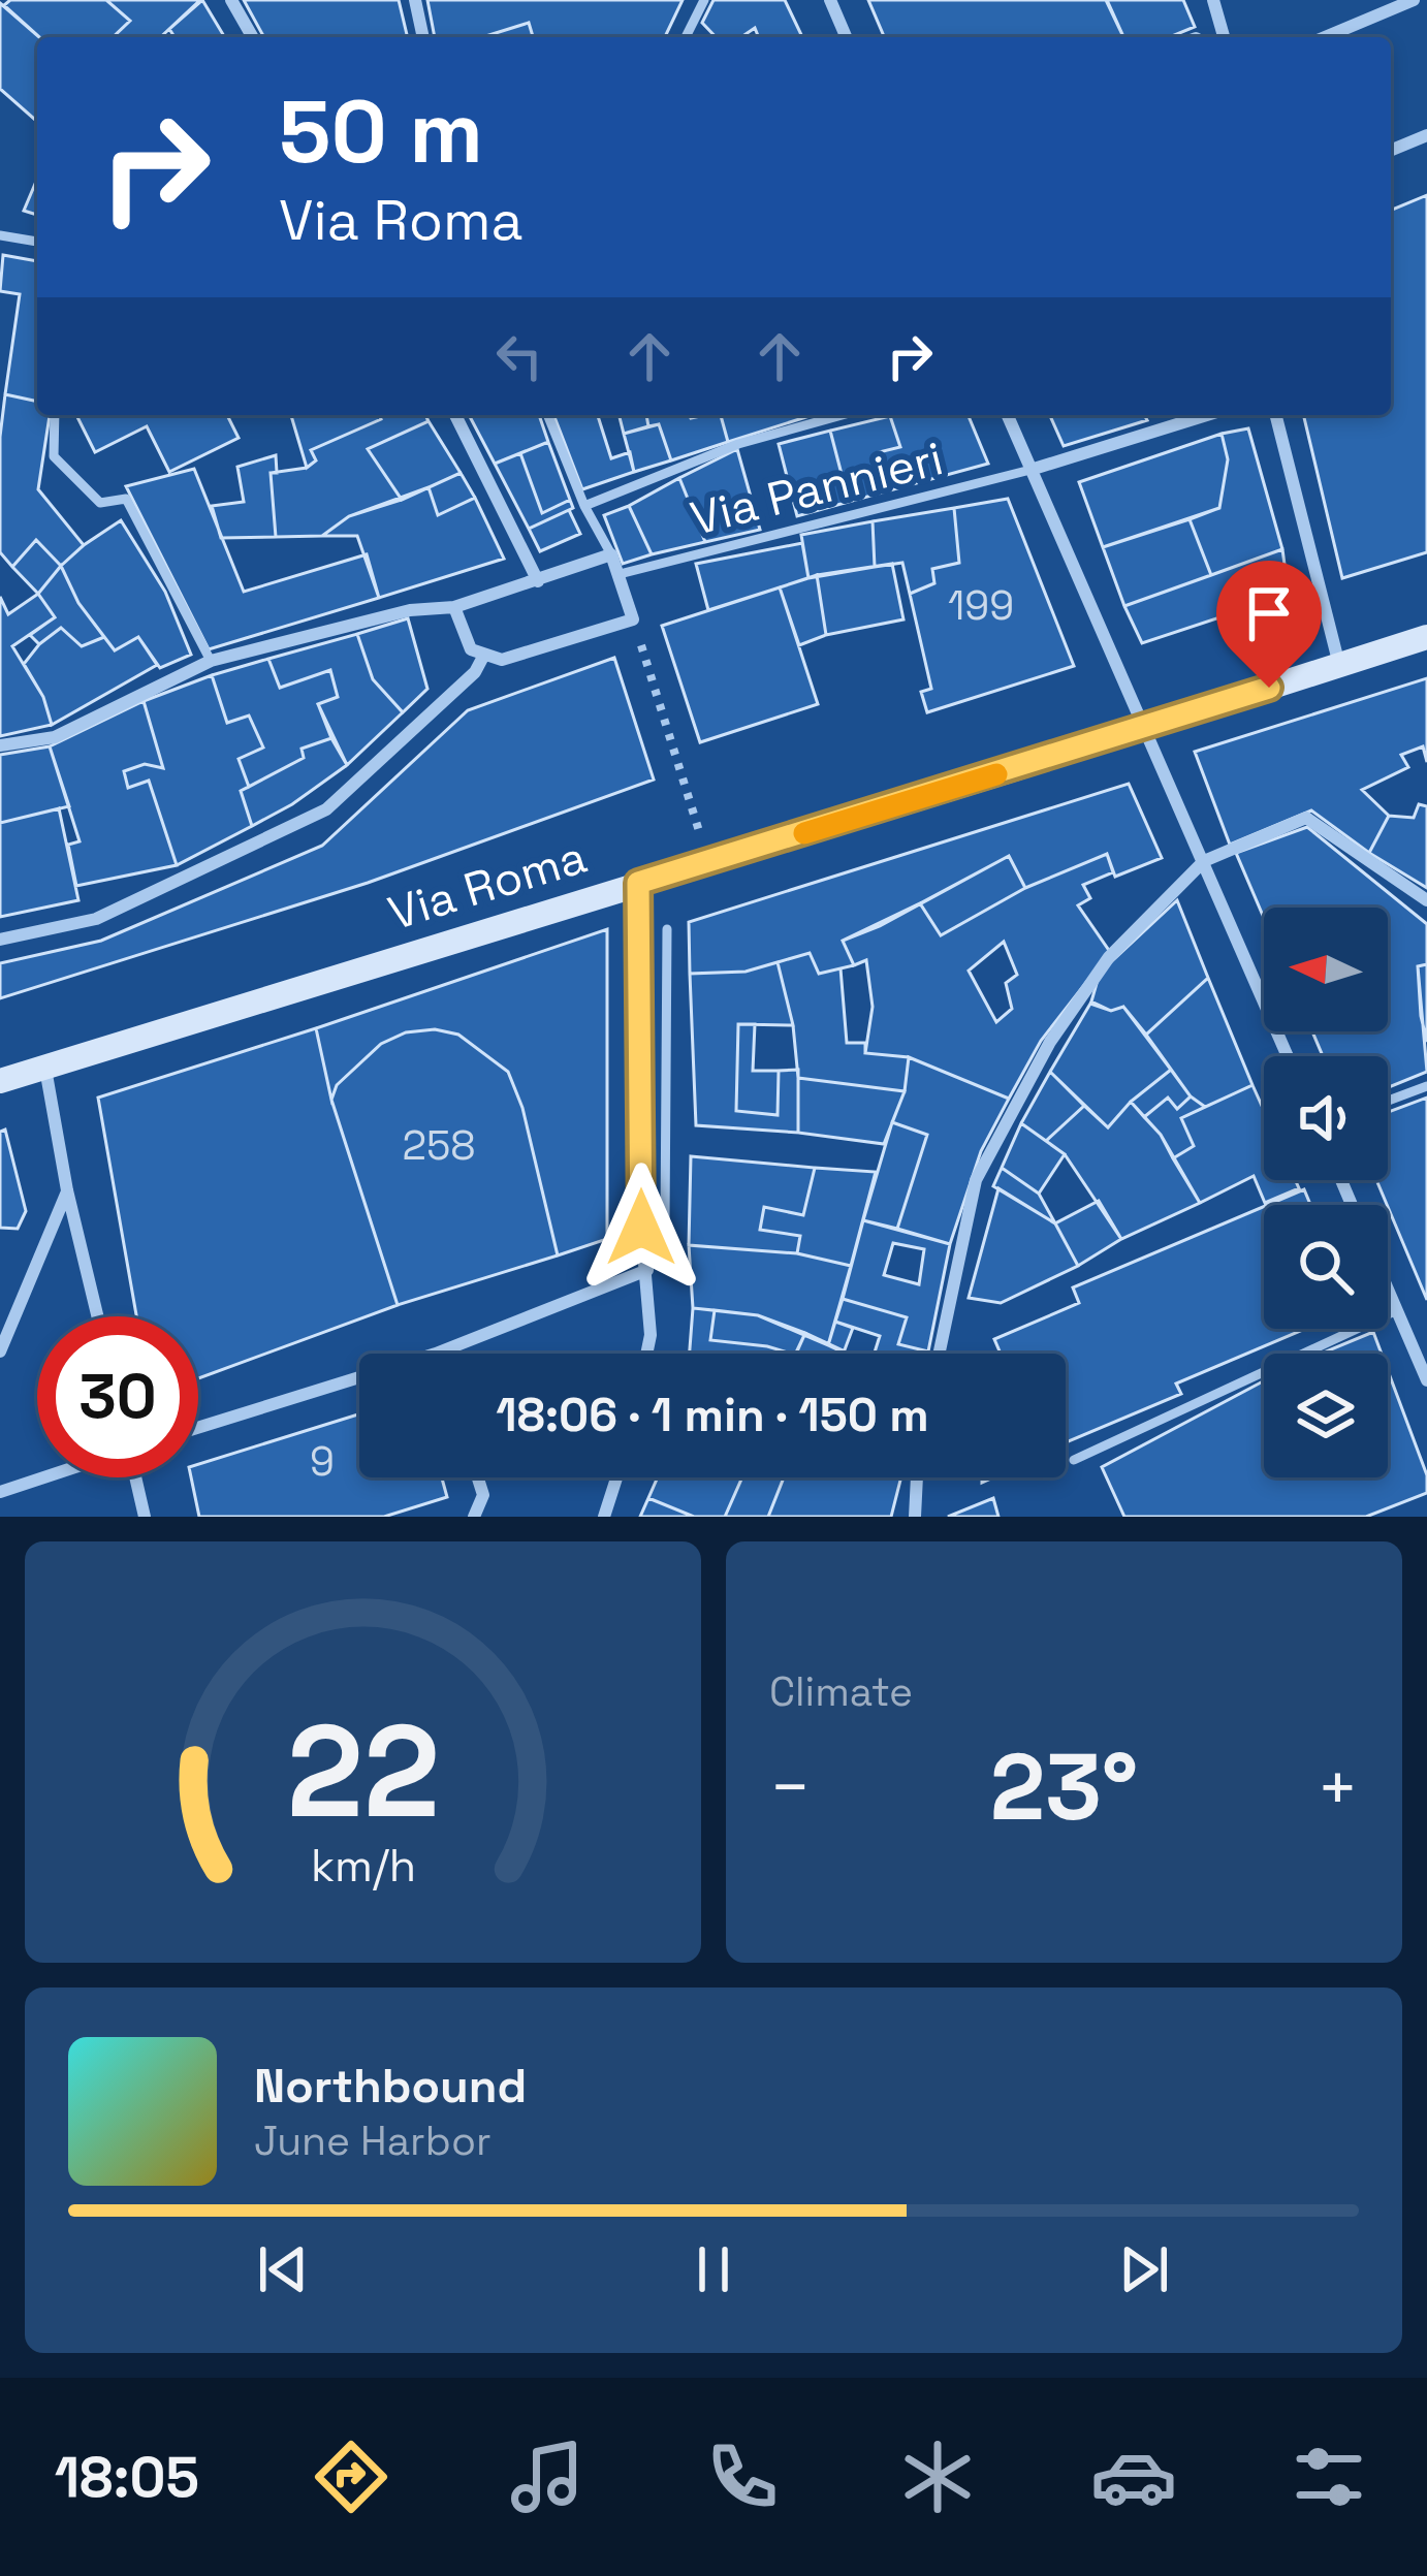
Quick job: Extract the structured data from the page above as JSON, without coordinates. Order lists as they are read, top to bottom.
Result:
{
  "streets": {
    "street": ["Via Roma"],
    "lane": ["Via Pannieri"]
  },
  "house_numbers": ["199", "258", "9"],
  "north": "left",
  "page": {
    "turn": ["50 m", "Via Roma"],
    "limit": "30",
    "trip": "18:06 · 1 min · 150 m",
    "tile": "Climate",
    "heat": ["−", "23°", "+"],
    "song": ["Northbound", "June Harbor"],
    "tabs": "18:05",
    "gauge": ["22", "km/h"]
  }
}
